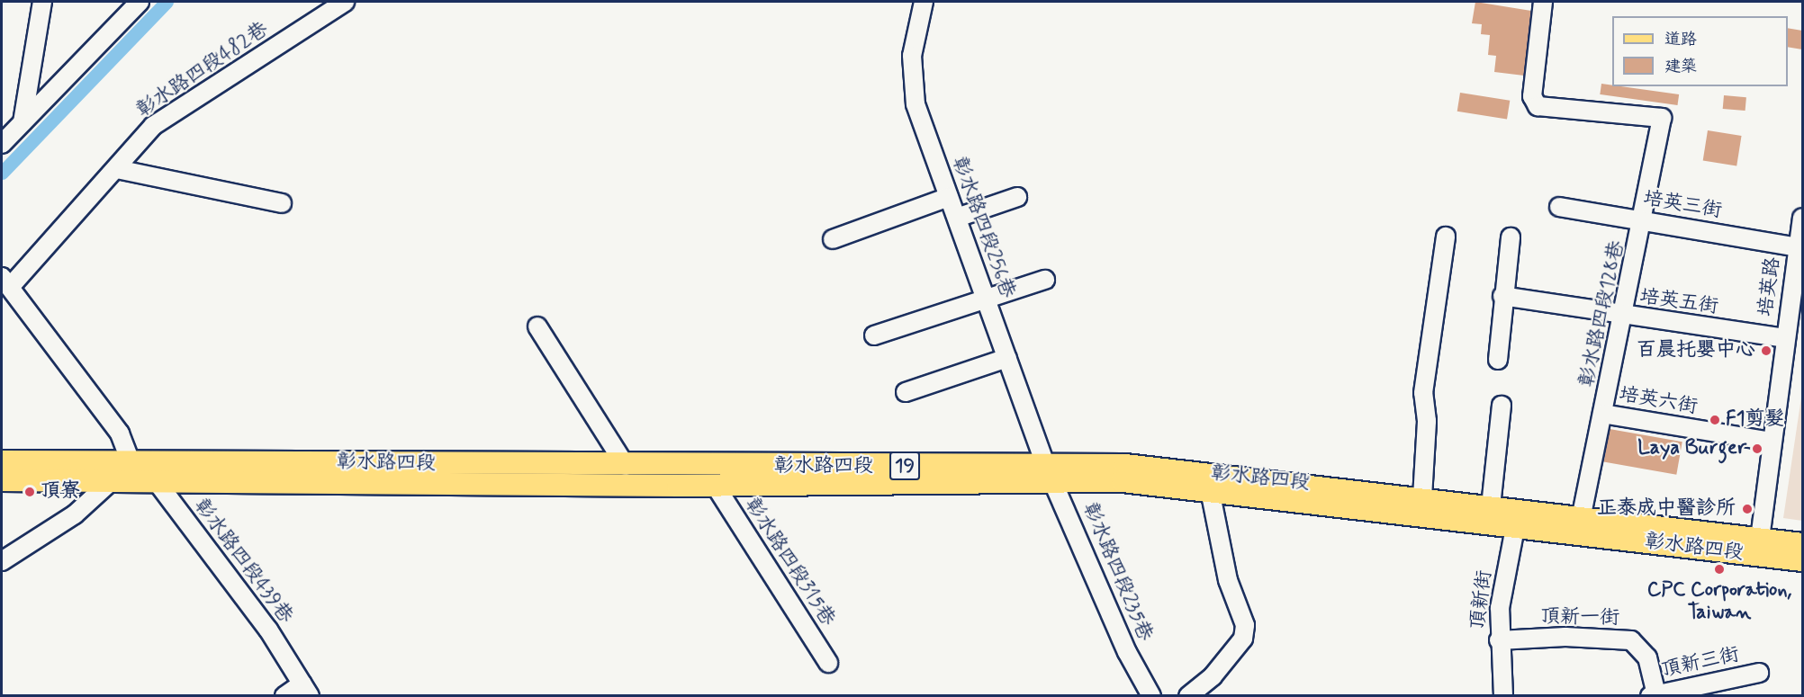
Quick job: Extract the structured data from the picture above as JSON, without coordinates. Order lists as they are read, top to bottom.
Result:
{
  "streets": {
    "main road": ["彰水路四段", "19"],
    "street": [
      "彰水路四段482巷",
      "培英三街",
      "彰水路四段256巷",
      "培英路",
      "培英五街",
      "彰水路四段128巷",
      "培英六街",
      "彰水路四段439巷",
      "彰水路四段315巷",
      "彰水路四段235巷",
      "頂新街",
      "頂新一街",
      "頂新三街"
    ]
  },
  "crossings": [
    ["彰水路四段482巷", "彰水路四段"],
    ["彰水路四段482巷", "彰水路四段439巷"],
    ["培英三街", "培英路"],
    ["培英三街", "彰水路四段128巷"],
    ["彰水路四段256巷", "彰水路四段"],
    ["彰水路四段256巷", "彰水路四段235巷"],
    ["培英路", "培英五街"],
    ["培英路", "培英六街"],
    ["培英路", "彰水路四段"],
    ["培英五街", "彰水路四段128巷"],
    ["彰水路四段128巷", "培英六街"],
    ["彰水路四段128巷", "彰水路四段"],
    ["彰水路四段", "彰水路四段439巷"],
    ["彰水路四段", "彰水路四段315巷"],
    ["彰水路四段", "彰水路四段235巷"],
    ["彰水路四段", "頂新街"],
    ["頂新街", "頂新一街"],
    ["頂新一街", "頂新三街"]
  ],
  "places": [
    "百晨托嬰中心",
    "F1剪髮",
    "Laya Burger",
    "頂寮",
    "正泰成中醫診所",
    "CPC Corporation, Taiwan"
  ],
  "legend": ["道路", "建築"]
}
